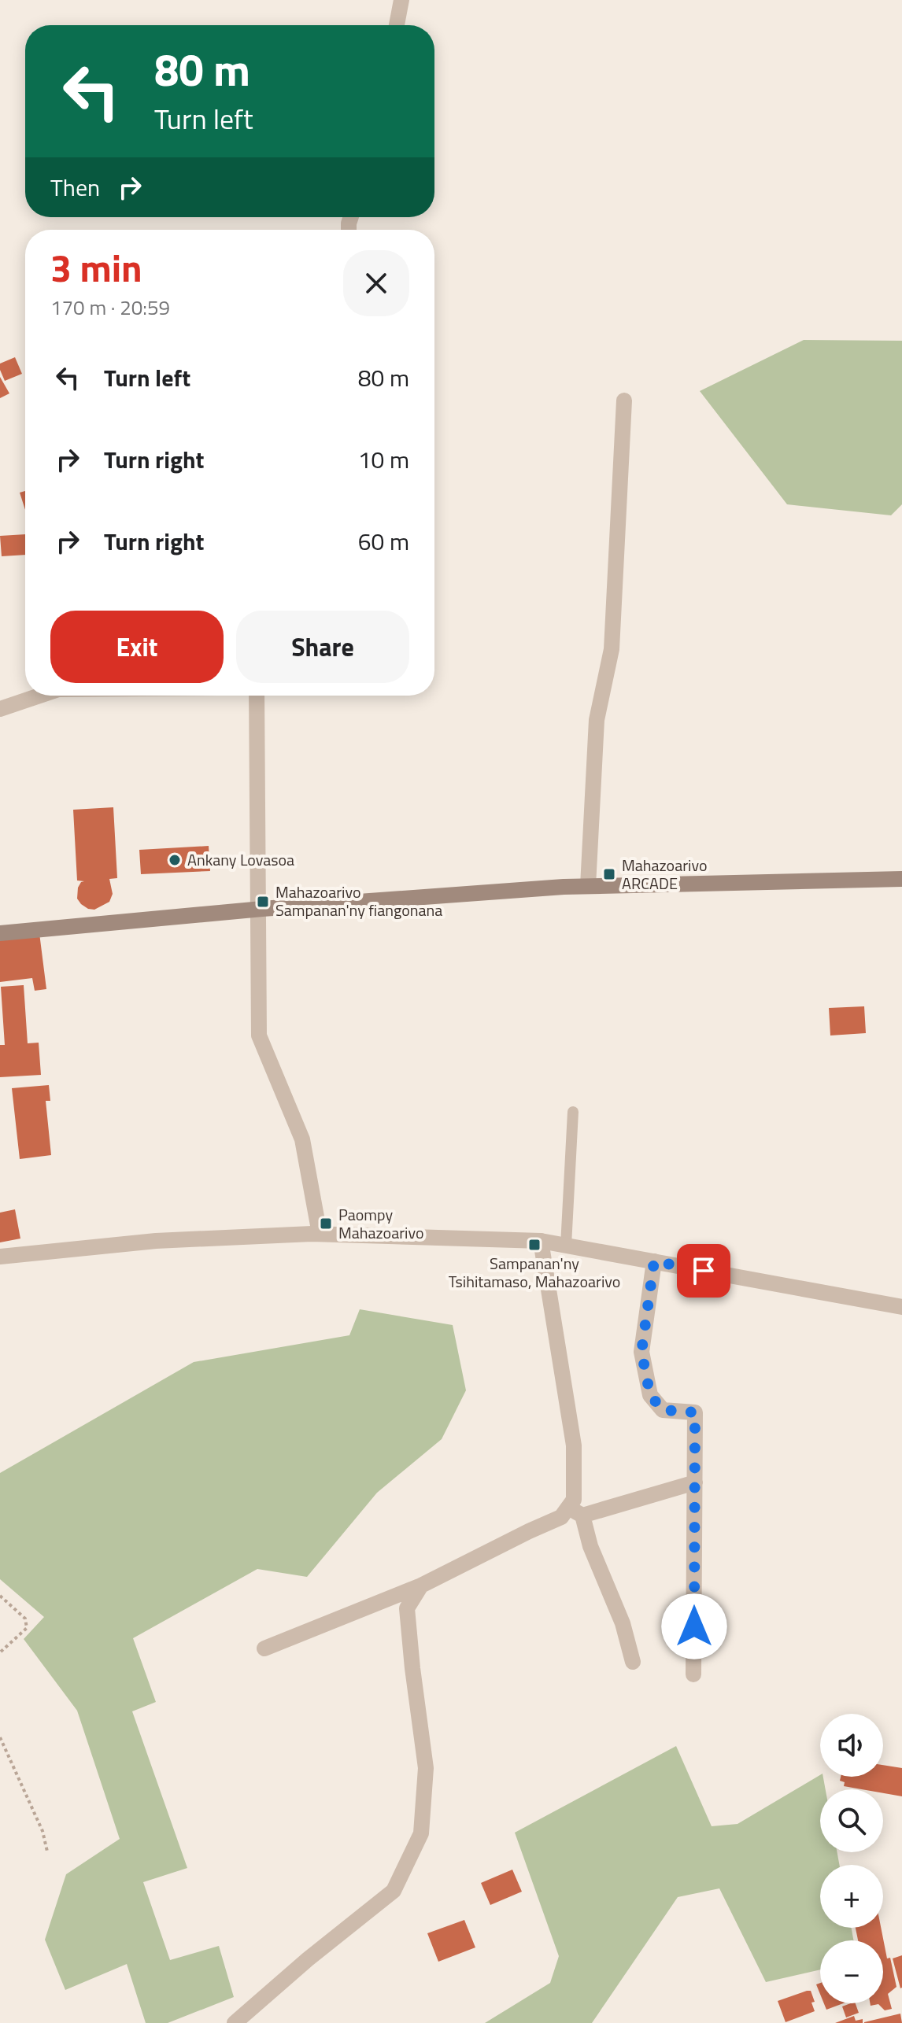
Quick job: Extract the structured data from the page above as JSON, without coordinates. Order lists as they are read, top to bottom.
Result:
{
  "places": {
    "other": ["Ankany Lovasoa"],
    "transit": [
      "Mahazoarivo ARCADE",
      "Mahazoarivo Sampanan'ny fiangonana",
      "Paompy Mahazoarivo",
      "Sampanan'ny Tsihitamaso, Mahazoarivo"
    ]
  },
  "page": {
    "turn": ["80 m", "Turn left"],
    "then": "Then",
    "heading": ["3 min", "170 m · 20:59"],
    "list": [
      {
        "name": "Turn left",
        "value": "80 m"
      },
      {
        "name": "Turn right",
        "value": "10 m"
      },
      {
        "name": "Turn right",
        "value": "60 m"
      }
    ],
    "buttons": ["Exit", "Share"],
    "map_buttons": ["+", "−"]
  }
}
